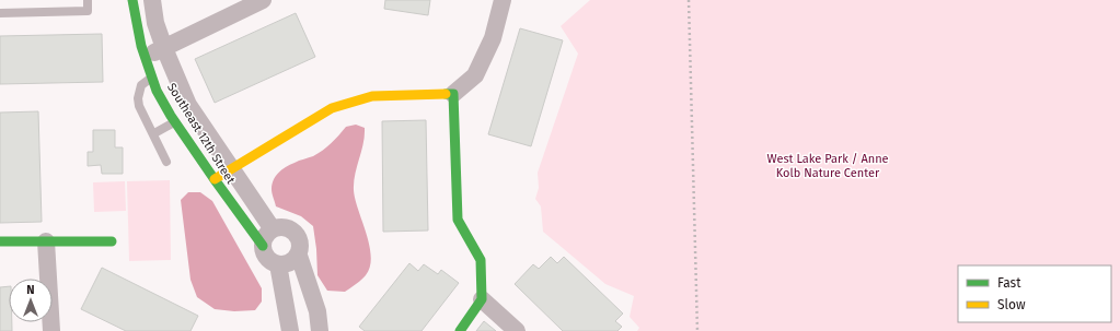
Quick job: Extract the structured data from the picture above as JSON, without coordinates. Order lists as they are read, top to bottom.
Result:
{
  "streets": {
    "street": ["Southeast 12th Street"]
  },
  "parks": ["West Lake Park / Anne Kolb Nature Center"],
  "legend": ["Fast", "Slow"],
  "north": "top"
}
